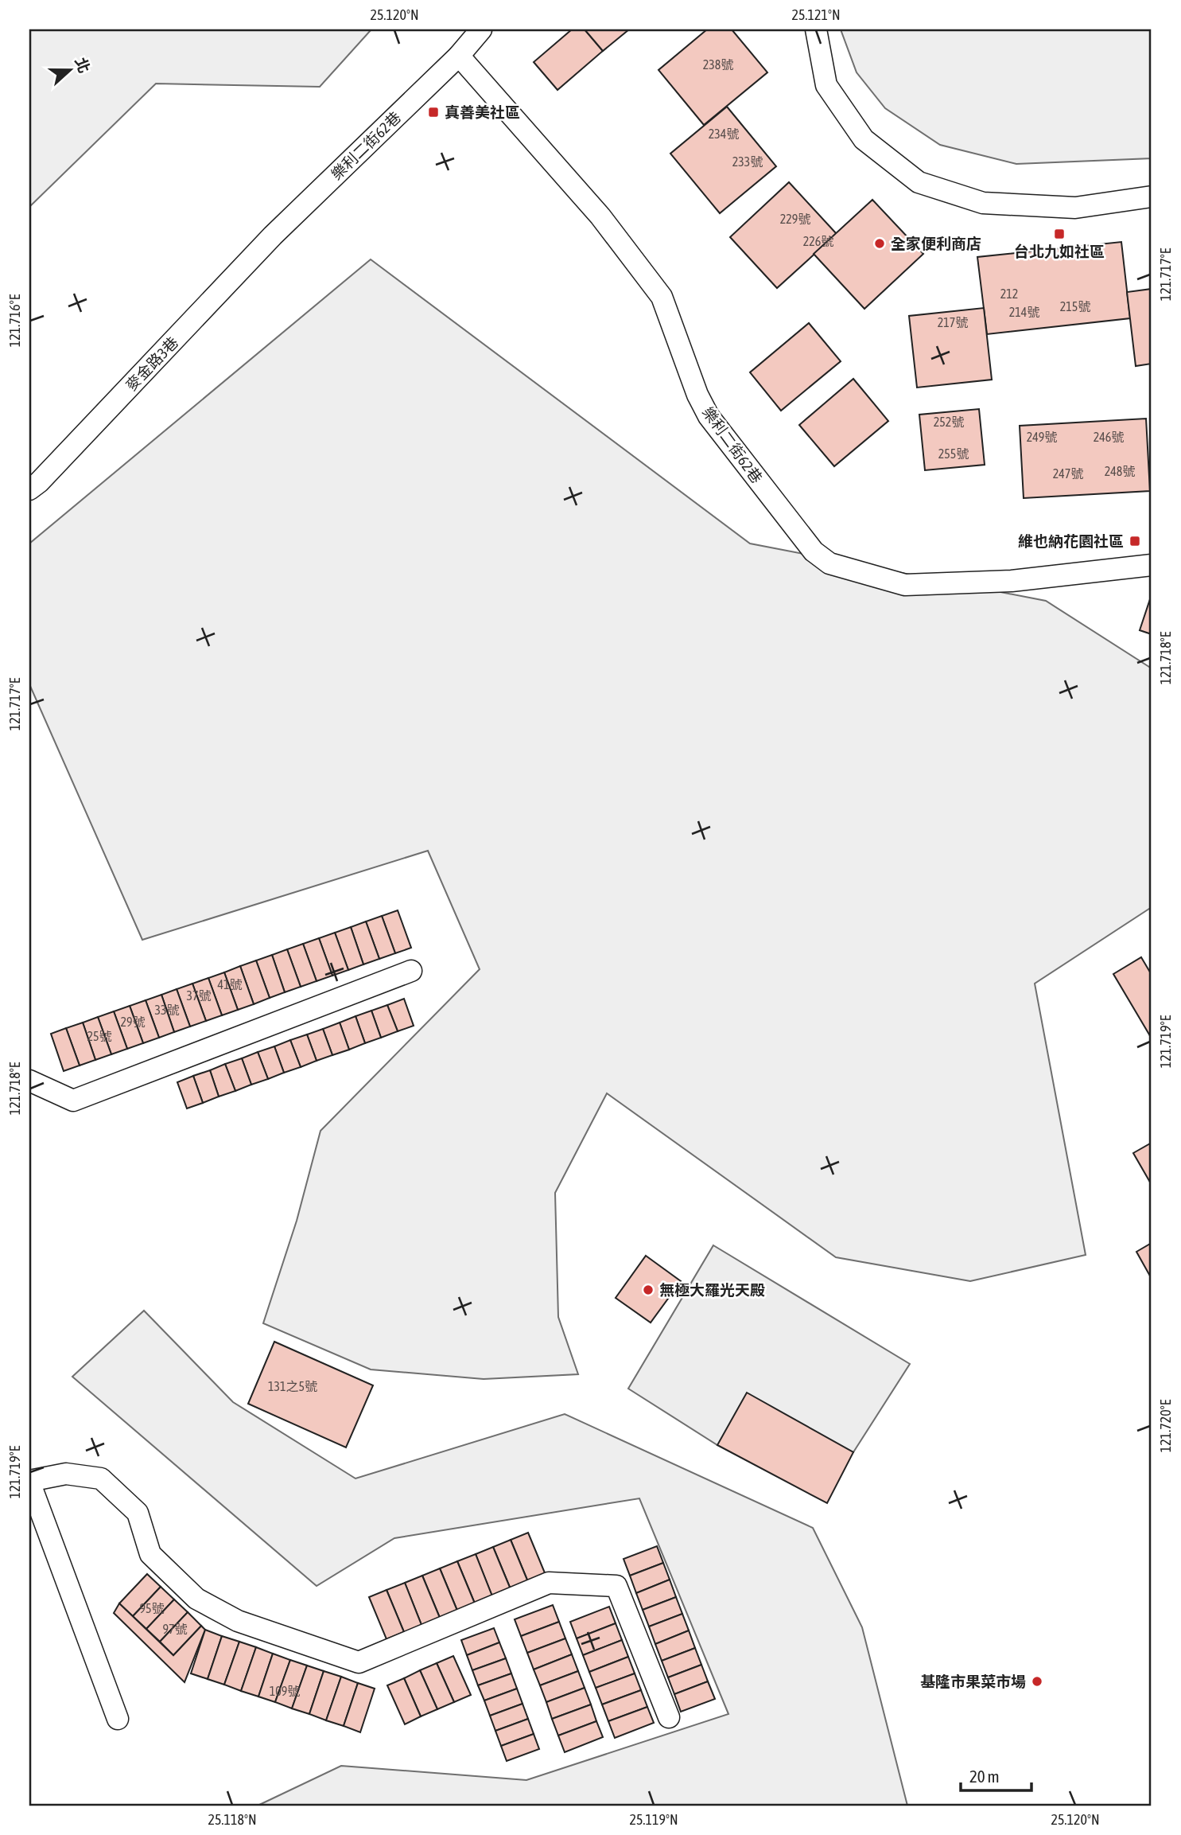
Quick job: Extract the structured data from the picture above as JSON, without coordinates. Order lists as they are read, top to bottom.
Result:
{
  "streets": {
    "street": ["樂利二街62巷", "麥金路3巷"]
  },
  "crossings": [
    ["樂利二街62巷", "麥金路3巷"]
  ],
  "places": {
    "transit": ["真善美社區", "台北九如社區", "維也納花園社區"],
    "other": ["全家便利商店", "無極大羅光天殿", "基隆市果菜市場"]
  },
  "house_numbers": [
    "238號",
    "234號",
    "233號",
    "229號",
    "226號",
    "212",
    "215號",
    "214號",
    "217號",
    "252號",
    "249號",
    "246號",
    "255號",
    "248號",
    "247號",
    "41號",
    "37號",
    "33號",
    "29號",
    "25號",
    "131之5號",
    "95號",
    "97號",
    "109號"
  ],
  "scale_bar": "20 m",
  "north": "right",
  "coordinates": [
    "25.120°N",
    "25.121°N",
    "121.717°E",
    "121.716°E",
    "121.718°E",
    "121.719°E",
    "121.720°E",
    "25.118°N",
    "25.119°N"
  ]
}
